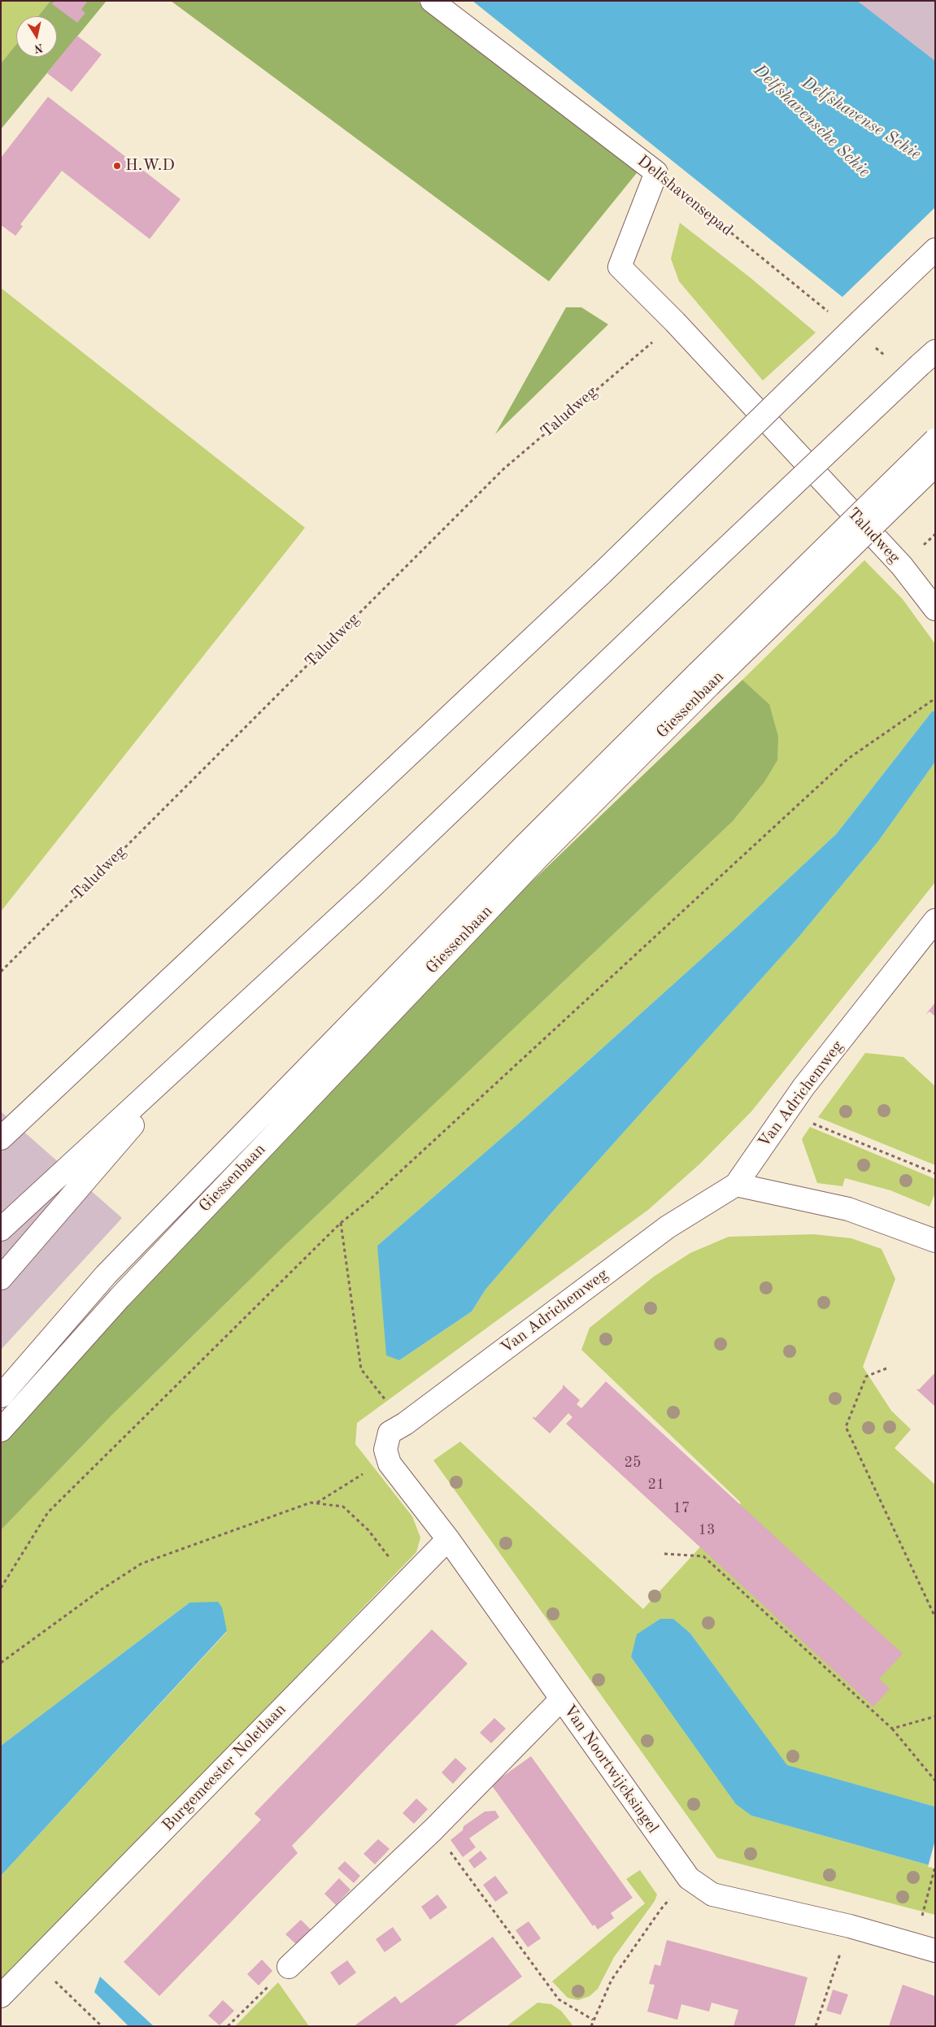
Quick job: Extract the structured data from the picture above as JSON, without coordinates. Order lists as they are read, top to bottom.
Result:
{
  "streets": {
    "main road": [
      "Delfshavensepad",
      "Taludweg",
      "Giessenbaan",
      "Van Adrichemweg",
      "Burgemeester Noletlaan",
      "Van Noortwijcksingel"
    ]
  },
  "crossings": [
    ["Delfshavensepad", "Taludweg"],
    ["Van Adrichemweg", "Van Noortwijcksingel"],
    ["Burgemeester Noletlaan", "Van Noortwijcksingel"]
  ],
  "water": ["Delfshavense Schie", "Delfshavensche Schie"],
  "places": ["H.W.D"],
  "house_numbers": [
    "25",
    "21",
    "17",
    "13"
  ],
  "north": "bottom"
}
